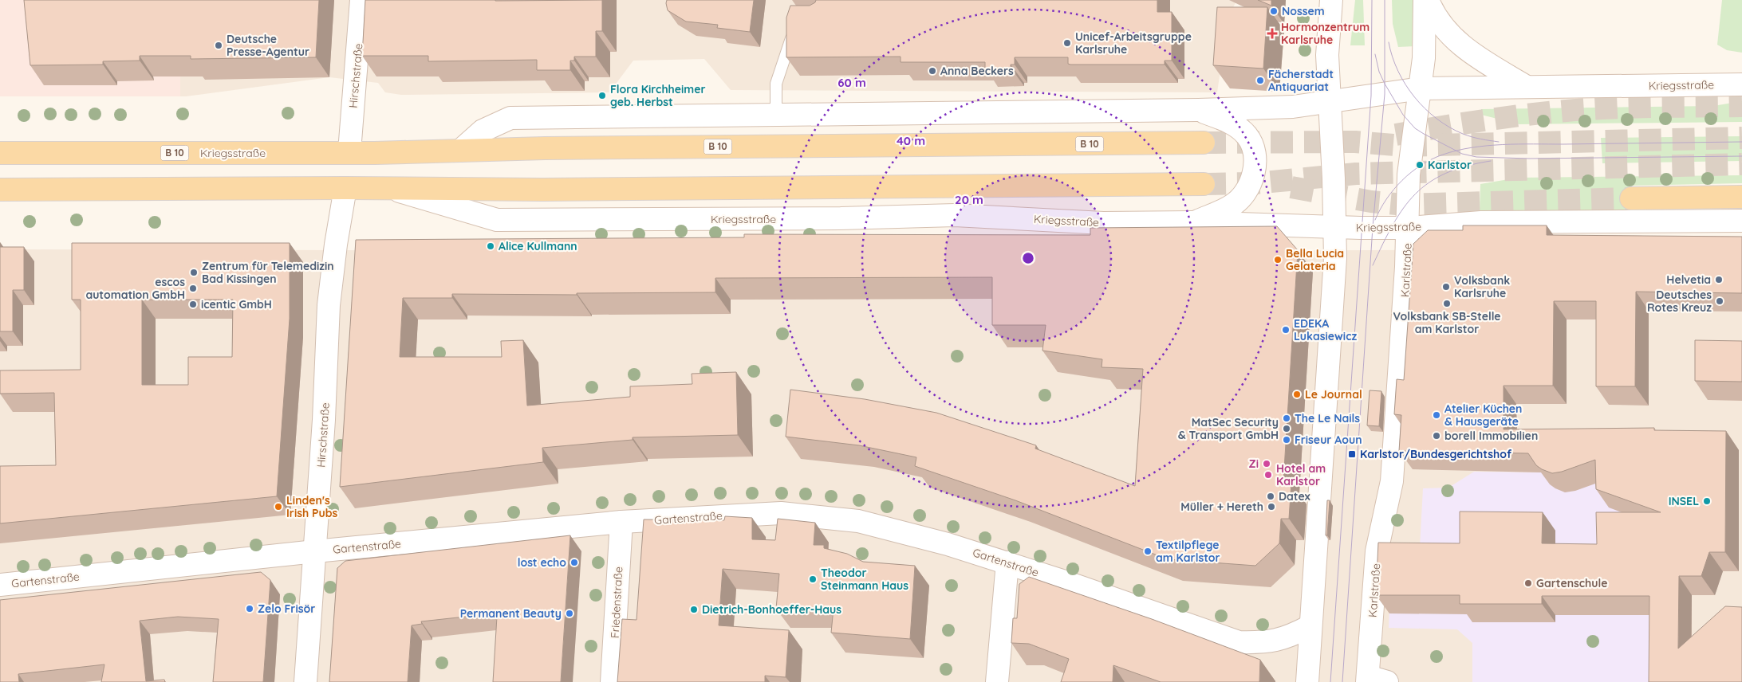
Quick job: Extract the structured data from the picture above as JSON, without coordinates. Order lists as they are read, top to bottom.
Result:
{
  "streets": {
    "main road": [
      "Hirschstraße",
      "Kriegsstraße",
      "B 10",
      "Karlstraße",
      "Gartenstraße",
      "Friedenstraße"
    ]
  },
  "crossings": [
    ["Hirschstraße", "Kriegsstraße"],
    ["Hirschstraße", "Gartenstraße"],
    ["Kriegsstraße", "B 10"],
    ["Kriegsstraße", "Karlstraße"],
    ["Gartenstraße", "Friedenstraße"]
  ],
  "places": {
    "other": [
      "Nossem",
      "Unicef-Arbeitsgruppe Karlsruhe",
      "Deutsche Presse-Agentur",
      "Anna Beckers",
      "Fächerstadt Antiquariat",
      "Flora Kirchheimer geb. Herbst",
      "Karlstor",
      "Alice Kullmann",
      "Bella Lucia Gelateria",
      "Zentrum für Telemedizin Bad Kissingen",
      "Helvetia",
      "Volksbank Karlsruhe",
      "escos automation GmbH",
      "Deutsches Rotes Kreuz",
      "Volksbank SB-Stelle am Karlstor",
      "icentic GmbH",
      "EDEKA Lukasiewicz",
      "Le Journal",
      "Atelier Küchen & Hausgeräte",
      "The Le Nails",
      "MatSec Security & Transport GmbH",
      "borell Immobilien",
      "Friseur Aoun",
      "Zi",
      "Hotel am Karlstor",
      "Datex",
      "INSEL",
      "Linden's Irish Pubs",
      "Müller + Hereth",
      "Textilpflege am Karlstor",
      "lost echo",
      "Theodor Steinmann Haus",
      "Gartenschule",
      "Zelo Frisör",
      "Dietrich-Bonhoeffer-Haus",
      "Permanent Beauty"
    ],
    "health": ["Hormonzentrum Karlsruhe"],
    "transit": ["Karlstor/Bundesgerichtshof"]
  },
  "rings": ["60 m", "40 m", "20 m"]
}
